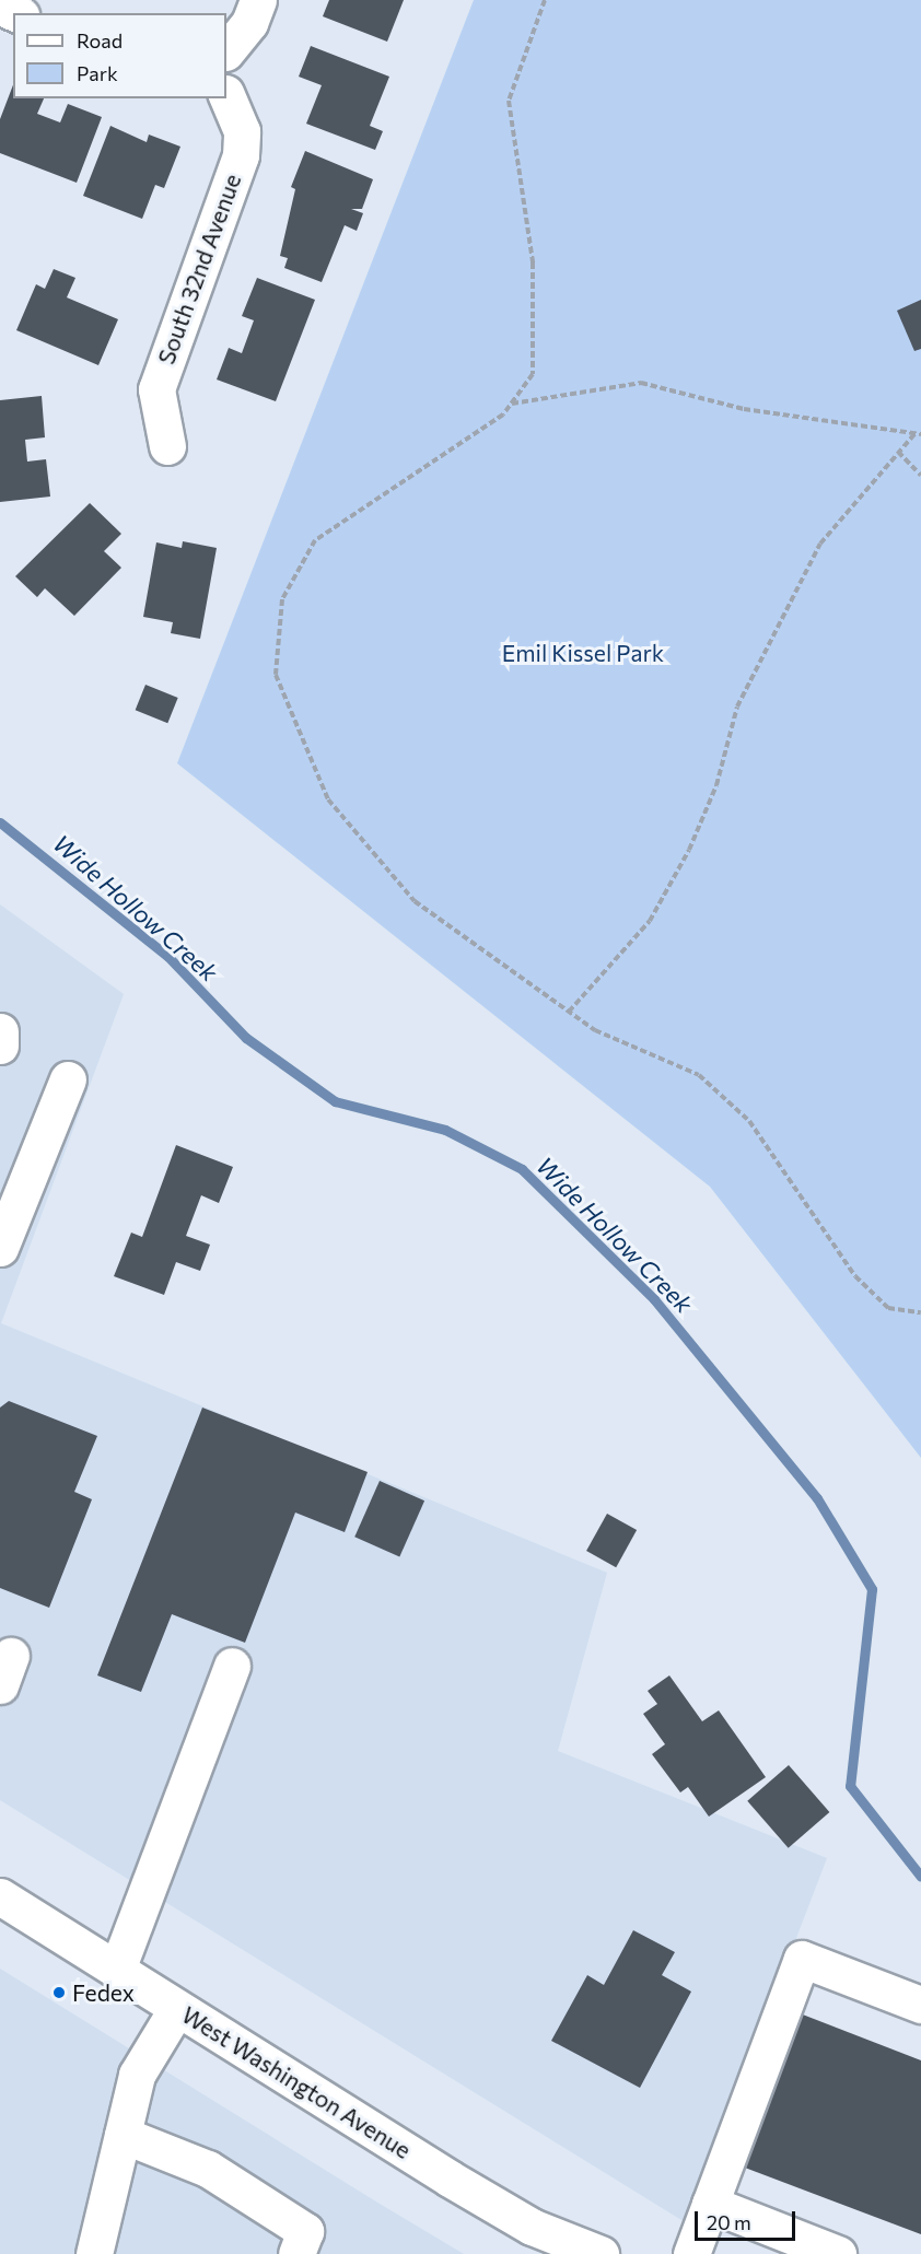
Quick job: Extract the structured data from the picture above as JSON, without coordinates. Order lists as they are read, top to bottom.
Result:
{
  "streets": {
    "main road": ["South 32nd Avenue", "West Washington Avenue"]
  },
  "water": ["Wide Hollow Creek"],
  "parks": ["Emil Kissel Park"],
  "places": ["Fedex"],
  "legend": ["Road", "Park"],
  "scale_bar": "20 m"
}
